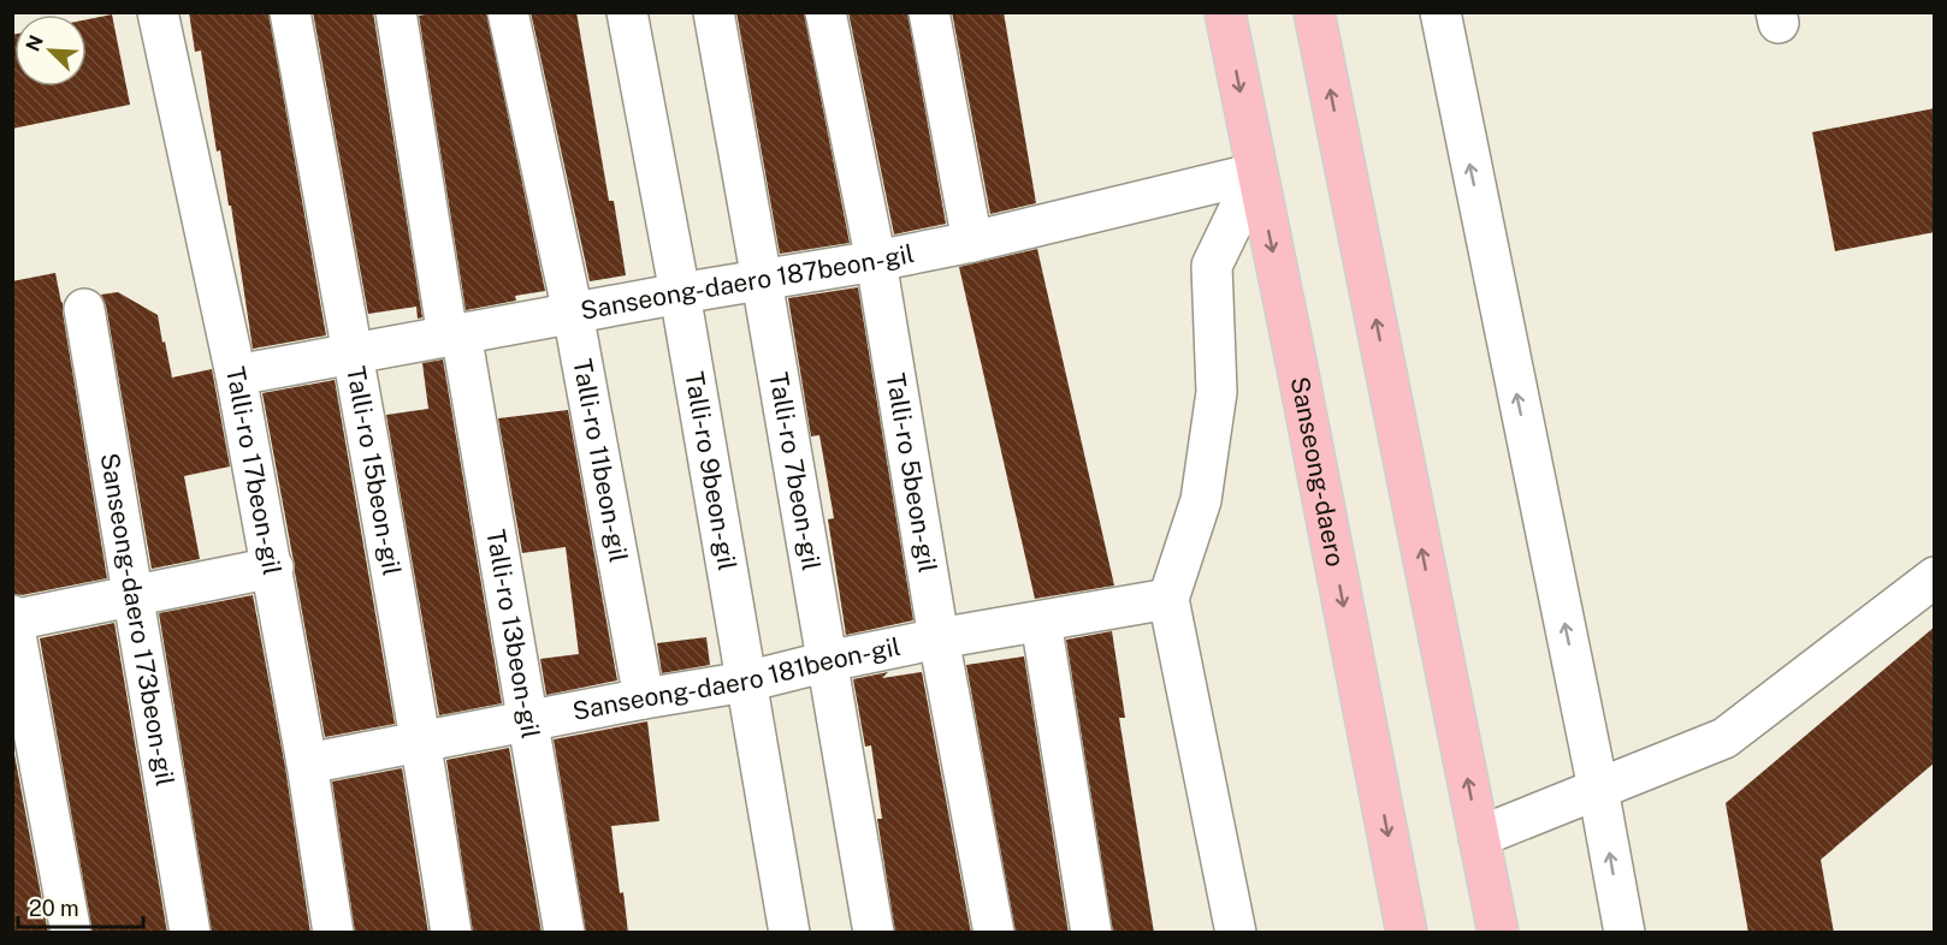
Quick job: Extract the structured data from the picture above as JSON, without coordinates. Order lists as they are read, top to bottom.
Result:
{
  "streets": {
    "main road": ["Sanseong-daero"],
    "street": [
      "Sanseong-daero 187beon-gil",
      "Talli-ro 11beon-gil",
      "Talli-ro 17beon-gil",
      "Talli-ro 15beon-gil",
      "Talli-ro 9beon-gil",
      "Talli-ro 7beon-gil",
      "Talli-ro 5beon-gil",
      "Sanseong-daero 173beon-gil",
      "Talli-ro 13beon-gil",
      "Sanseong-daero 181beon-gil"
    ]
  },
  "crossings": [
    ["Sanseong-daero 187beon-gil", "Talli-ro 11beon-gil"],
    ["Sanseong-daero 187beon-gil", "Talli-ro 17beon-gil"],
    ["Sanseong-daero 187beon-gil", "Talli-ro 15beon-gil"],
    ["Sanseong-daero 187beon-gil", "Talli-ro 9beon-gil"],
    ["Sanseong-daero 187beon-gil", "Talli-ro 7beon-gil"],
    ["Sanseong-daero 187beon-gil", "Talli-ro 5beon-gil"],
    ["Sanseong-daero 187beon-gil", "Sanseong-daero"],
    ["Sanseong-daero 187beon-gil", "Talli-ro 13beon-gil"],
    ["Talli-ro 11beon-gil", "Sanseong-daero 181beon-gil"],
    ["Talli-ro 17beon-gil", "Sanseong-daero 181beon-gil"],
    ["Talli-ro 15beon-gil", "Sanseong-daero 181beon-gil"],
    ["Talli-ro 9beon-gil", "Sanseong-daero 181beon-gil"],
    ["Talli-ro 7beon-gil", "Sanseong-daero 181beon-gil"],
    ["Talli-ro 5beon-gil", "Sanseong-daero 181beon-gil"],
    ["Talli-ro 13beon-gil", "Sanseong-daero 181beon-gil"]
  ],
  "scale_bar": "20 m",
  "north": "top left"
}
